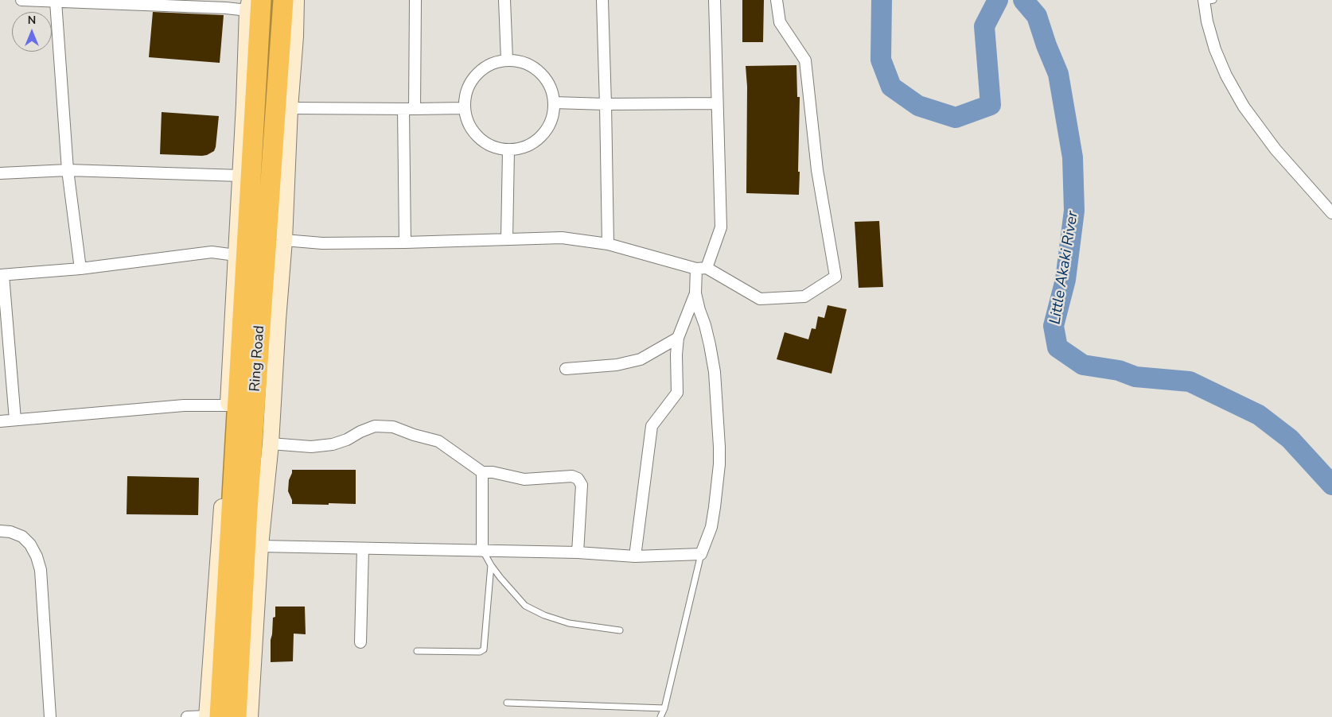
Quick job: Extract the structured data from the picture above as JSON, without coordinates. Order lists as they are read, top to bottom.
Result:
{
  "streets": {
    "highway": ["Ring Road"]
  },
  "water": ["Little Akaki River"],
  "north": "top"
}
